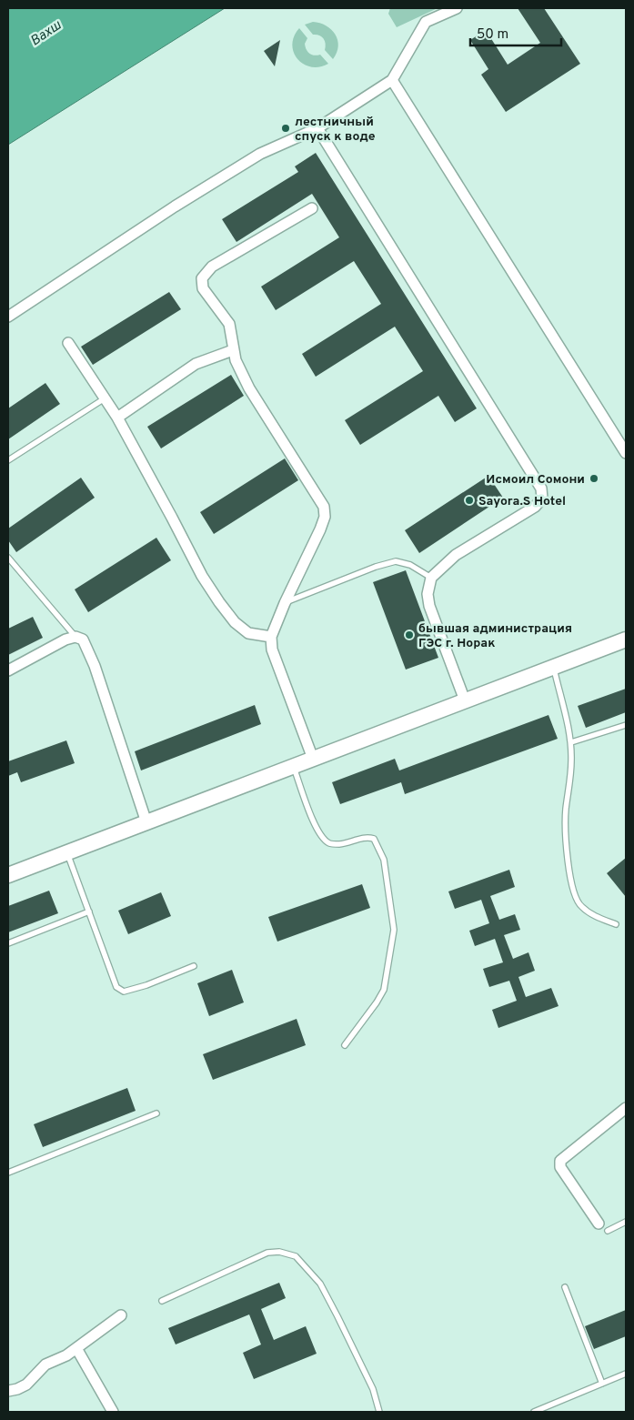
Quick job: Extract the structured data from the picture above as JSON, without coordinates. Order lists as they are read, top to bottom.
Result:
{
  "water": ["Вахш"],
  "places": [
    "лестничный спуск к воде",
    "Исмоил Сомони",
    "Sayora.S Hotel",
    "бывшая администрация ГЭС г. Норак"
  ],
  "scale_bar": "50 m"
}
